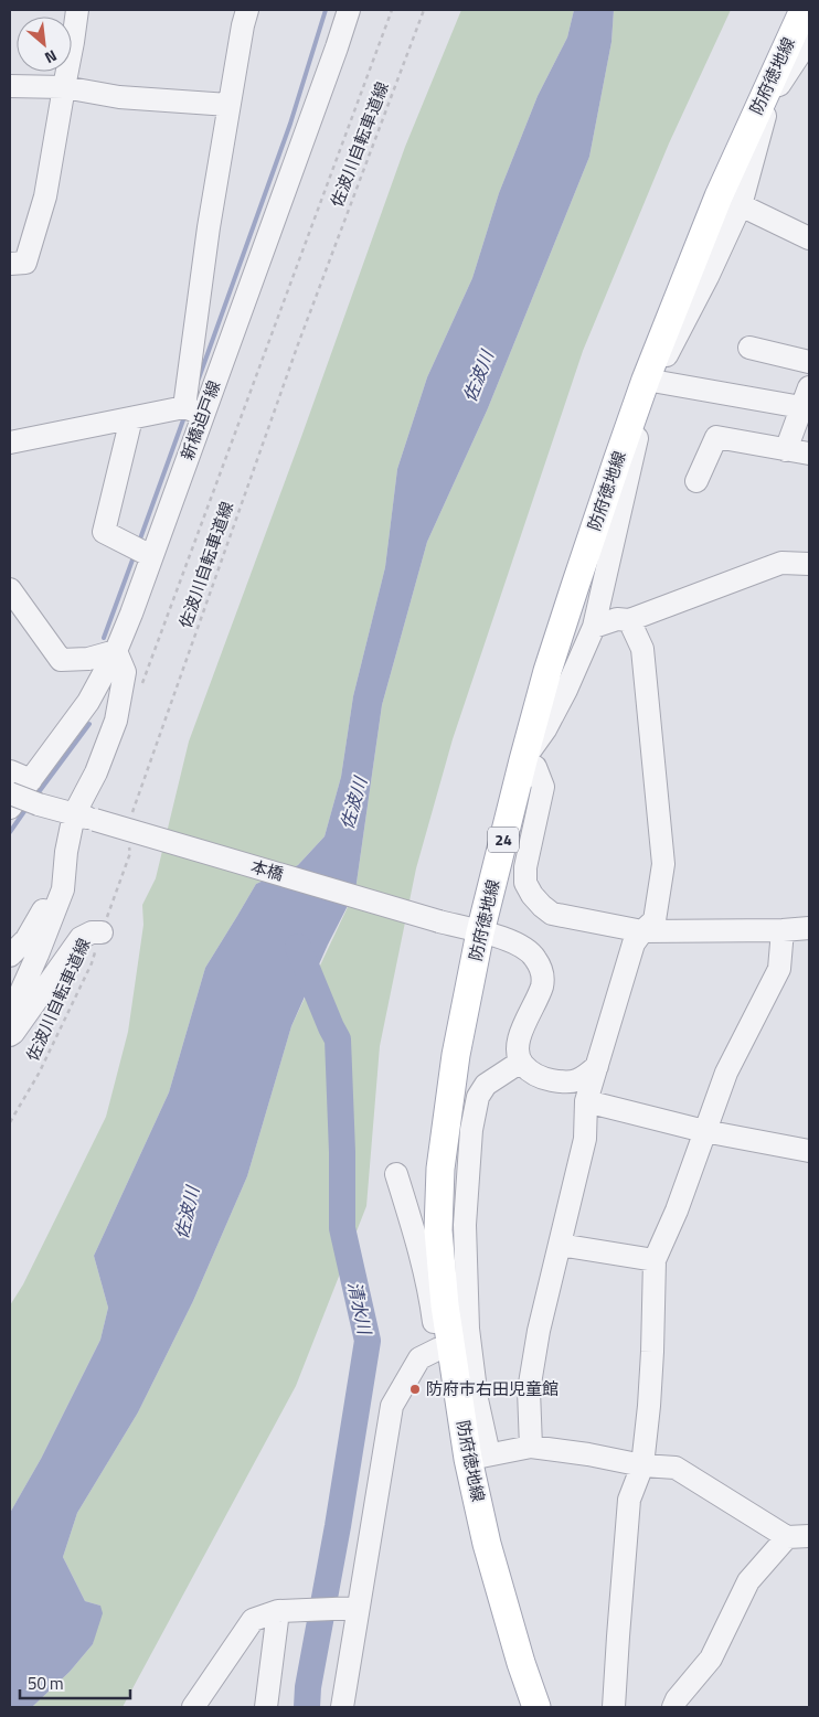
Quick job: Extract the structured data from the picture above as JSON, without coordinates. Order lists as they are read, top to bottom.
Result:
{
  "streets": {
    "main road": ["防府徳地線", "24"],
    "street": ["新橋迫戸線", "本橋"],
    "path": ["佐波川自転車道線"]
  },
  "crossings": [
    ["防府徳地線", "本橋"]
  ],
  "water": ["佐波川", "清水川"],
  "places": ["防府市右田児童館"],
  "scale_bar": "50 m",
  "north": "bottom right"
}
